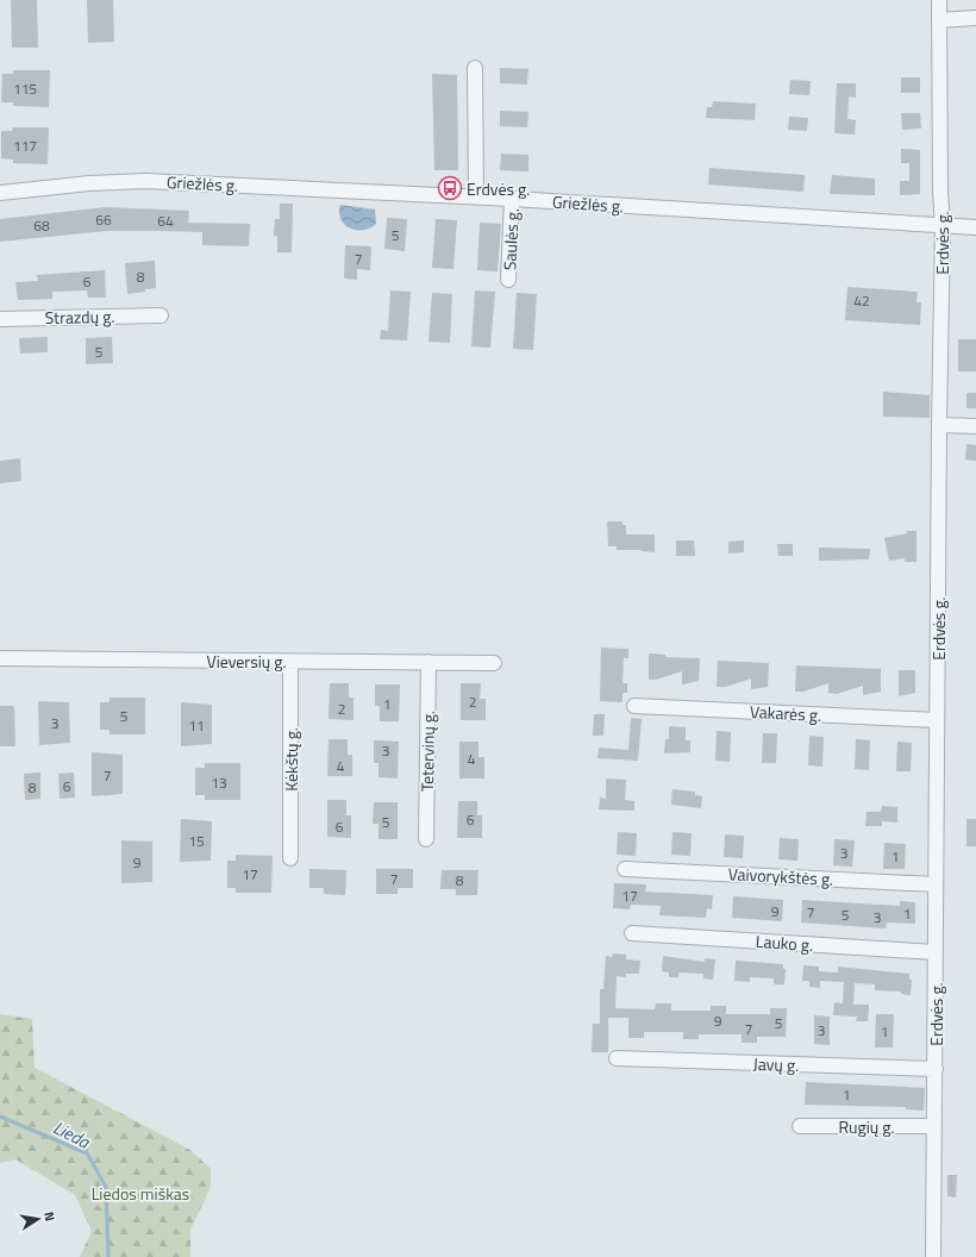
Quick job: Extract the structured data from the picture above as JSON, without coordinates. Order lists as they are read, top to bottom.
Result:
{
  "streets": {
    "street": [
      "Griežlės g.",
      "Saulės g.",
      "Erdvės g.",
      "Strazdų g.",
      "Vieversių g.",
      "Vakarės g.",
      "Tetervinų g.",
      "Kėkštų g.",
      "Vaivorykštės g.",
      "Lauko g.",
      "Javų g.",
      "Rugių g."
    ]
  },
  "crossings": [
    ["Griežlės g.", "Saulės g."],
    ["Griežlės g.", "Erdvės g."],
    ["Erdvės g.", "Vakarės g."],
    ["Erdvės g.", "Vaivorykštės g."],
    ["Erdvės g.", "Lauko g."],
    ["Erdvės g.", "Javų g."],
    ["Erdvės g.", "Rugių g."],
    ["Vieversių g.", "Tetervinų g."],
    ["Vieversių g.", "Kėkštų g."]
  ],
  "water": ["Lieda"],
  "parks": ["Liedos miškas"],
  "places": {
    "bus stop": ["Erdvės g."]
  },
  "house_numbers": [
    "115",
    "117",
    "66",
    "64",
    "68",
    "5",
    "7",
    "8",
    "6",
    "42",
    "5",
    "2",
    "1",
    "2",
    "5",
    "3",
    "11",
    "3",
    "4",
    "4",
    "7",
    "13",
    "6",
    "8",
    "6",
    "5",
    "6",
    "15",
    "3",
    "1",
    "9",
    "17",
    "7",
    "8",
    "17",
    "9",
    "7",
    "1",
    "5",
    "3",
    "9",
    "5",
    "7",
    "3",
    "1",
    "1"
  ],
  "north": "right"
}
